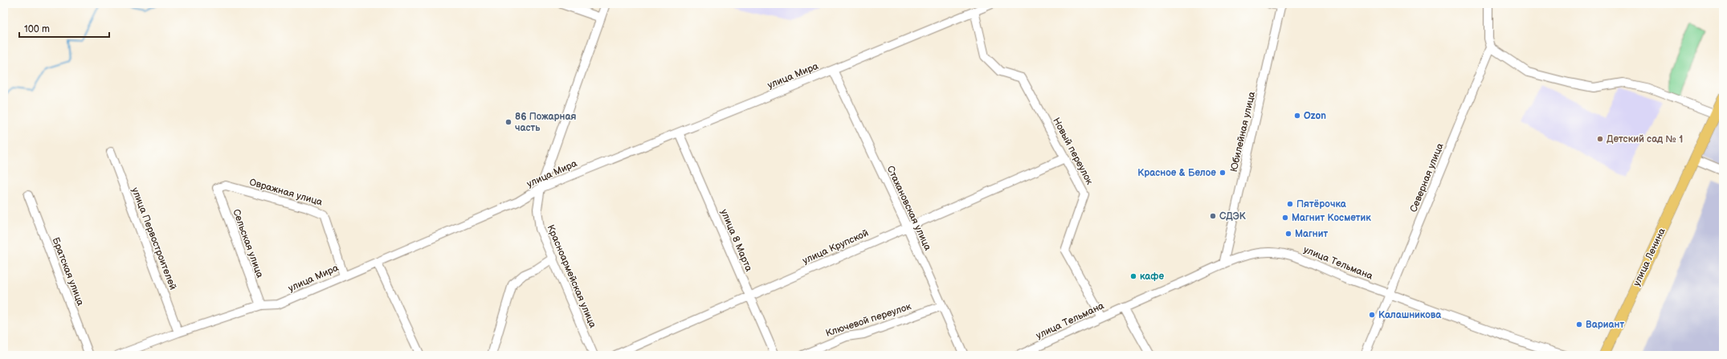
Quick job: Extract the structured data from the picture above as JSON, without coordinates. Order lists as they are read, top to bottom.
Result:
{
  "streets": {
    "main road": ["улица Ленина"],
    "street": [
      "улица Мира",
      "Юбилейная улица",
      "Новый переулок",
      "Северная улица",
      "Овражная улица",
      "Стахановская улица",
      "улица Первостроителей",
      "улица 8 Марта",
      "Сельская улица",
      "улица Крупской",
      "улица Тельмана",
      "Братская улица",
      "Красноармейская улица",
      "Ключевой переулок"
    ]
  },
  "crossings": [
    ["улица Мира", "Новый переулок"],
    ["улица Мира", "Овражная улица"],
    ["улица Мира", "Стахановская улица"],
    ["улица Мира", "улица Первостроителей"],
    ["улица Мира", "улица 8 Марта"],
    ["улица Мира", "Сельская улица"],
    ["улица Мира", "Красноармейская улица"],
    ["Юбилейная улица", "улица Тельмана"],
    ["Новый переулок", "улица Крупской"],
    ["Новый переулок", "улица Тельмана"],
    ["Северная улица", "улица Тельмана"],
    ["Овражная улица", "Сельская улица"],
    ["Стахановская улица", "улица Крупской"],
    ["Стахановская улица", "Ключевой переулок"],
    ["улица 8 Марта", "улица Крупской"]
  ],
  "places": [
    "Ozon",
    "86 Пожарная часть",
    "Детский сад № 1",
    "Красное & Белое",
    "Пятёрочка",
    "СДЭК",
    "Магнит Косметик",
    "Магнит",
    "кафе",
    "Калашникова",
    "Вариант"
  ],
  "scale_bar": "100 m"
}
